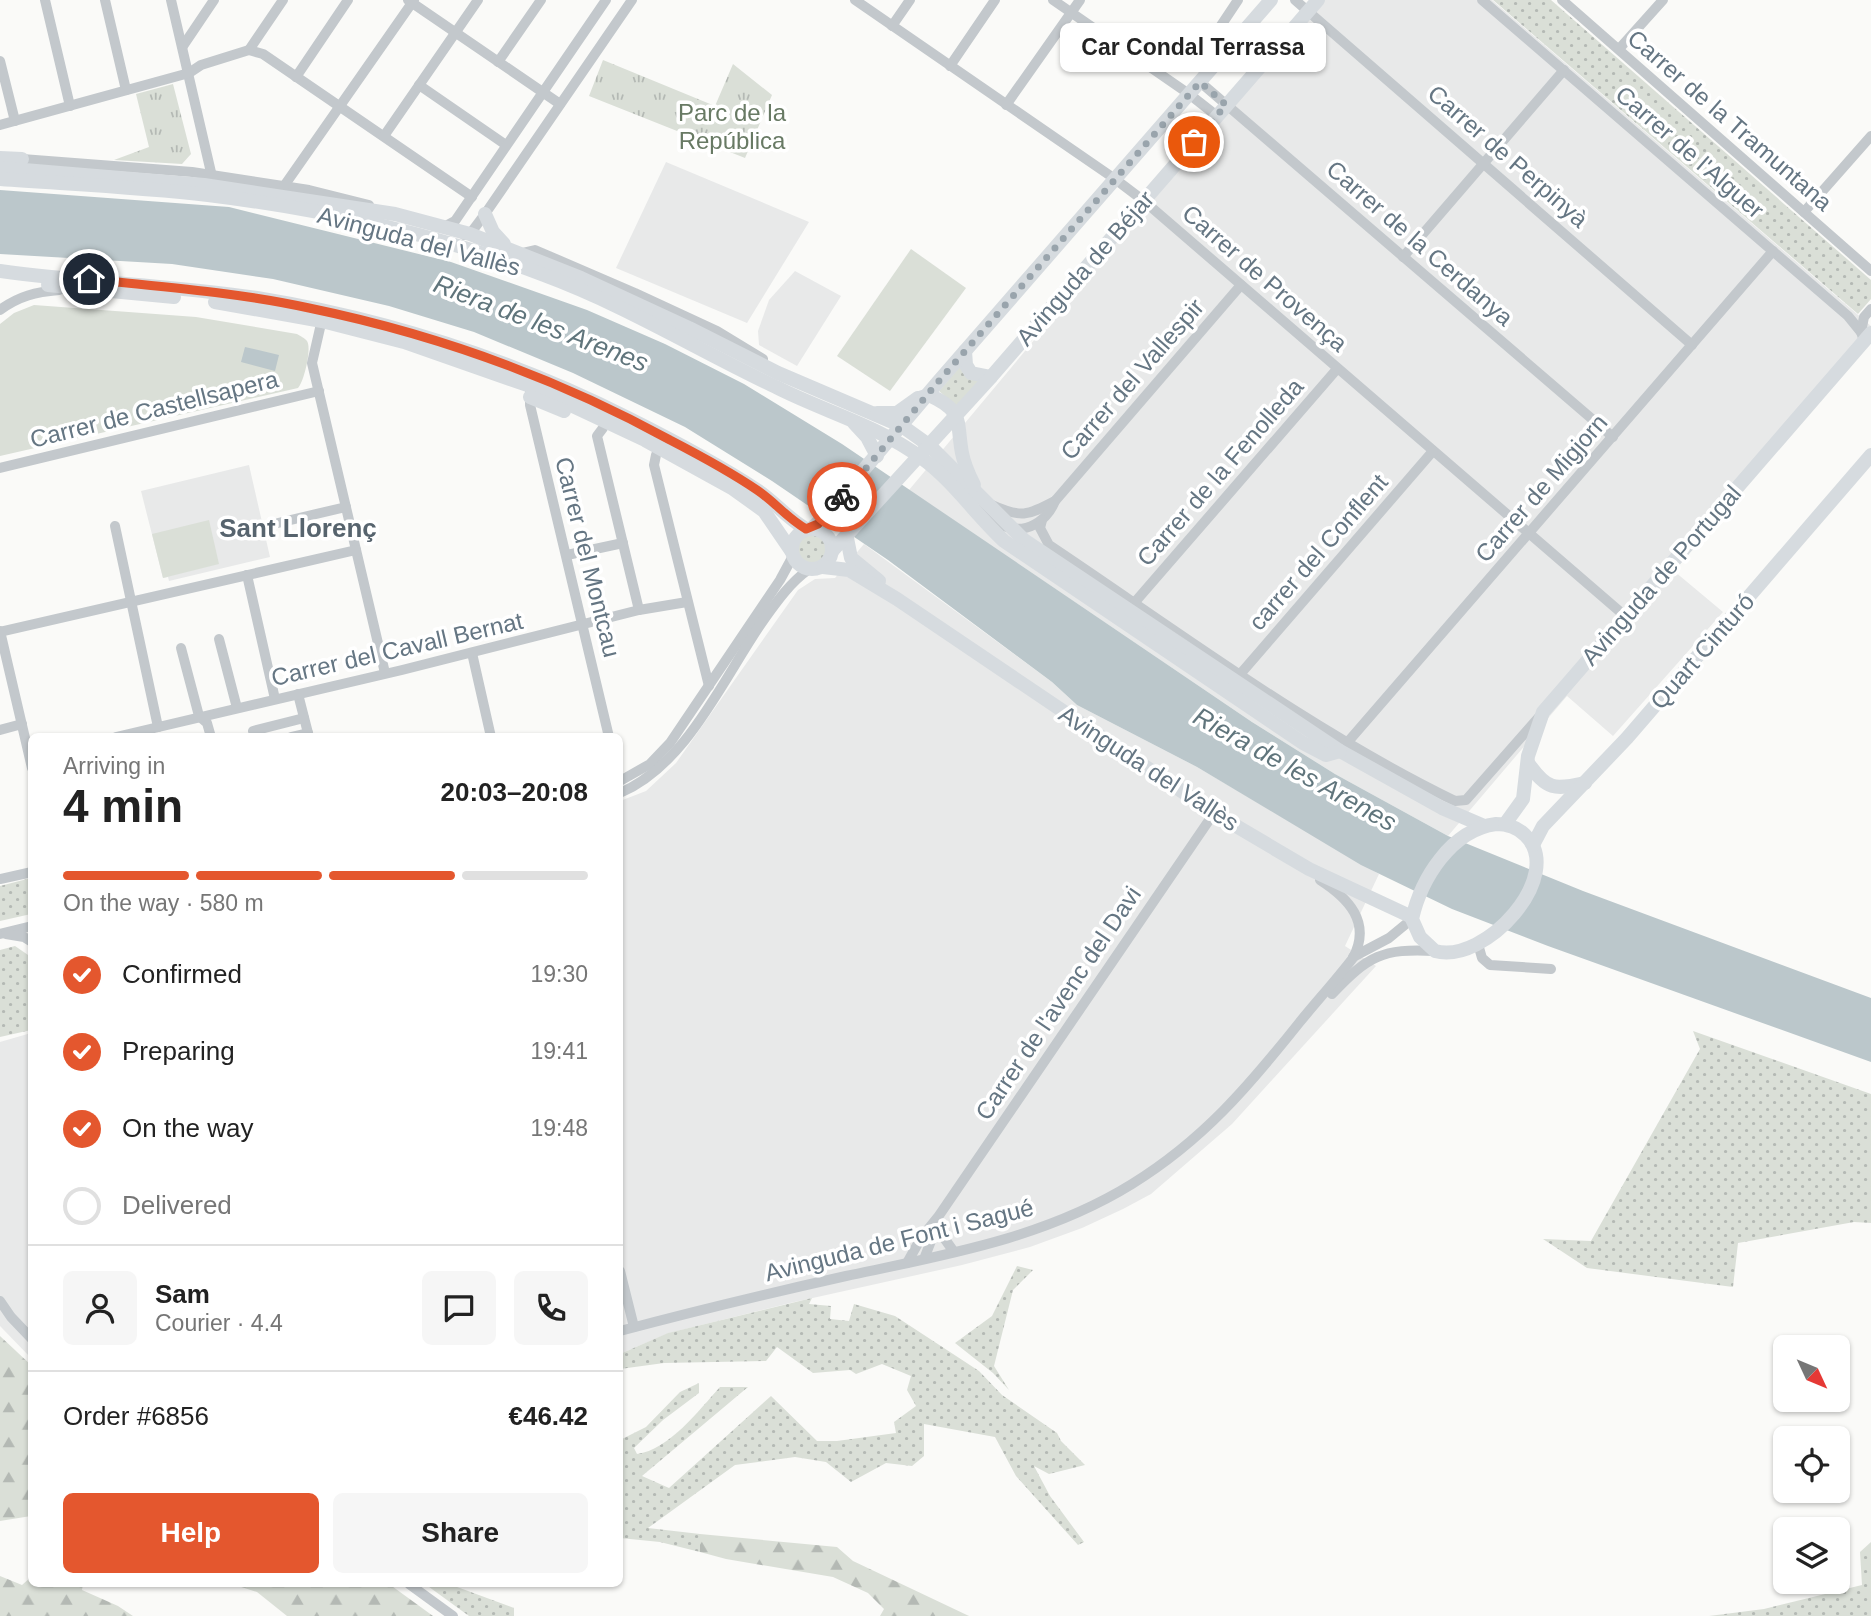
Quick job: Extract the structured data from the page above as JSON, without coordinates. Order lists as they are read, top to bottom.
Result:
{
  "streets": {
    "main road": [
      "Avinguda del Vallès",
      "Avinguda de Béjar",
      "Avinguda de Portugal",
      "Quart Cinturó"
    ],
    "street": [
      "Carrer de la Tramuntana",
      "Carrer de l'Alguer",
      "Carrer de Perpinyà",
      "Carrer de la Cerdanya",
      "Carrer de Provença",
      "Carrer del Vallespir",
      "Carrer de Castellsapera",
      "Carrer de la Fenolleda",
      "Carrer de Migjorn",
      "carrer del Conflent",
      "Carrer del Montcau",
      "Carrer del Cavall Bernat",
      "Carrer de l'avenc del Davi",
      "Avinguda de Font i Sagué"
    ]
  },
  "crossings": [
    ["Carrer de l'Alguer", "Carrer de Migjorn"],
    ["Carrer de l'Alguer", "Avinguda de Portugal"],
    ["Carrer de Perpinyà", "Avinguda de Béjar"],
    ["Carrer de Perpinyà", "Carrer de Migjorn"],
    ["Avinguda del Vallès", "Carrer de la Fenolleda"],
    ["Avinguda del Vallès", "Carrer de Migjorn"],
    ["Avinguda del Vallès", "carrer del Conflent"],
    ["Avinguda del Vallès", "Avinguda de Portugal"],
    ["Avinguda del Vallès", "Quart Cinturó"],
    ["Avinguda del Vallès", "Carrer de l'avenc del Davi"],
    ["Carrer de la Cerdanya", "Avinguda de Béjar"],
    ["Carrer de la Cerdanya", "Carrer de Migjorn"],
    ["Avinguda de Béjar", "Carrer de Provença"],
    ["Carrer de Provença", "Carrer del Vallespir"],
    ["Carrer de Provença", "Carrer de la Fenolleda"],
    ["Carrer de Provença", "Carrer de Migjorn"],
    ["Carrer de Provença", "carrer del Conflent"],
    ["Carrer de Provença", "Avinguda de Portugal"],
    ["Carrer del Montcau", "Carrer del Cavall Bernat"],
    ["Carrer de l'avenc del Davi", "Avinguda de Font i Sagué"]
  ],
  "districts": ["Sant Llorenç"],
  "water": ["Riera de les Arenes"],
  "parks": ["Parc de la República"],
  "places": ["Car Condal Terrassa"],
  "north": "bottom right",
  "page": {
    "bubble": "Car Condal Terrassa",
    "heading": ["4 min", "Arriving in", "20:03–20:08"],
    "panel": [
      "Sam",
      "Courier · 4.4",
      "Order #6856",
      "€46.42"
    ],
    "bar": "On the way · 580 m",
    "list": [
      ["Confirmed", "19:30"],
      ["Preparing", "19:41"],
      ["On the way", "19:48"],
      "Delivered"
    ],
    "buttons": ["Help", "Share"]
  }
}
